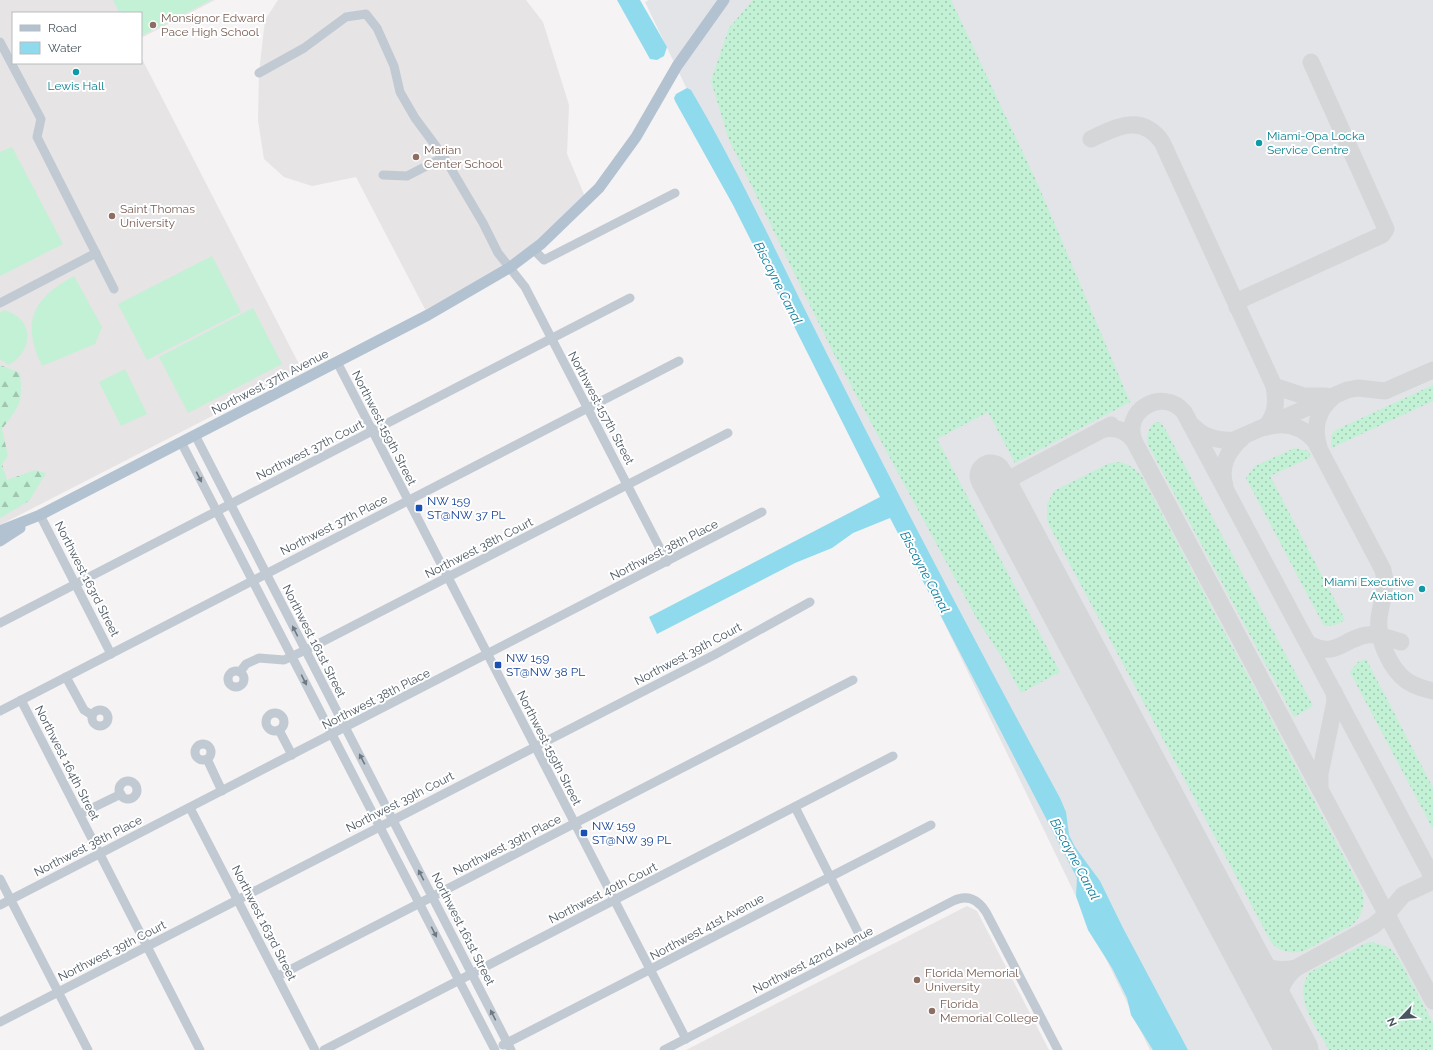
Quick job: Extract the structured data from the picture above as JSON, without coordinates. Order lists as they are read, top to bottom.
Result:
{
  "streets": {
    "main road": ["Northwest 37th Avenue"],
    "street": [
      "Northwest 157th Street",
      "Northwest 159th Street",
      "Northwest 37th Court",
      "Northwest 37th Place",
      "Northwest 38th Court",
      "Northwest 38th Place",
      "Northwest 163rd Street",
      "Northwest 161st Street",
      "Northwest 39th Court",
      "Northwest 164th Street",
      "Northwest 39th Place",
      "Northwest 40th Court",
      "Northwest 41st Avenue",
      "Northwest 42nd Avenue"
    ]
  },
  "crossings": [
    ["Northwest 37th Avenue", "Northwest 157th Street"],
    ["Northwest 37th Avenue", "Northwest 159th Street"],
    ["Northwest 37th Avenue", "Northwest 163rd Street"],
    ["Northwest 37th Avenue", "Northwest 161st Street"],
    ["Northwest 157th Street", "Northwest 37th Court"],
    ["Northwest 157th Street", "Northwest 37th Place"],
    ["Northwest 157th Street", "Northwest 38th Court"],
    ["Northwest 157th Street", "Northwest 38th Place"],
    ["Northwest 159th Street", "Northwest 37th Court"],
    ["Northwest 159th Street", "Northwest 37th Place"],
    ["Northwest 159th Street", "Northwest 38th Court"],
    ["Northwest 159th Street", "Northwest 38th Place"],
    ["Northwest 159th Street", "Northwest 39th Court"],
    ["Northwest 159th Street", "Northwest 39th Place"],
    ["Northwest 159th Street", "Northwest 40th Court"],
    ["Northwest 159th Street", "Northwest 41st Avenue"],
    ["Northwest 159th Street", "Northwest 42nd Avenue"],
    ["Northwest 37th Court", "Northwest 163rd Street"],
    ["Northwest 37th Court", "Northwest 161st Street"],
    ["Northwest 37th Place", "Northwest 163rd Street"],
    ["Northwest 37th Place", "Northwest 161st Street"],
    ["Northwest 37th Place", "Northwest 164th Street"],
    ["Northwest 38th Court", "Northwest 161st Street"],
    ["Northwest 38th Place", "Northwest 163rd Street"],
    ["Northwest 38th Place", "Northwest 161st Street"],
    ["Northwest 38th Place", "Northwest 164th Street"],
    ["Northwest 163rd Street", "Northwest 39th Court"],
    ["Northwest 163rd Street", "Northwest 39th Place"],
    ["Northwest 161st Street", "Northwest 39th Court"],
    ["Northwest 161st Street", "Northwest 39th Place"],
    ["Northwest 161st Street", "Northwest 40th Court"],
    ["Northwest 161st Street", "Northwest 41st Avenue"],
    ["Northwest 39th Court", "Northwest 164th Street"]
  ],
  "water": ["Biscayne Canal"],
  "places": {
    "other": [
      "Monsignor Edward Pace High School",
      "Lewis Hall",
      "Miami-Opa Locka Service Centre",
      "Marian Center School",
      "Saint Thomas University",
      "Miami Executive Aviation",
      "Florida Memorial University",
      "Florida Memorial College"
    ],
    "transit": ["NW 159 ST@NW 37 PL", "NW 159 ST@NW 38 PL", "NW 159 ST@NW 39 PL"]
  },
  "legend": ["Road", "Water"],
  "north": "bottom left"
}
